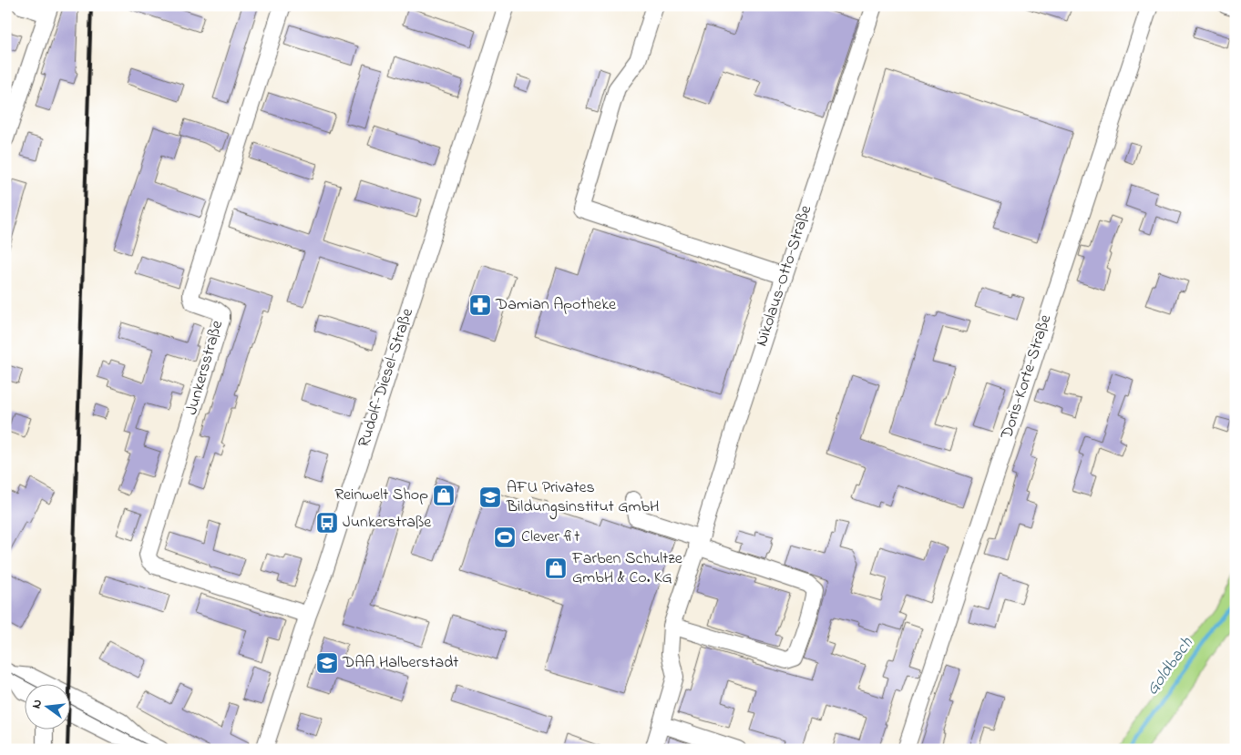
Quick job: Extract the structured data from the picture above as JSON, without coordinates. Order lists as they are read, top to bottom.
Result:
{
  "streets": {
    "street": [
      "Nikolaus-Otto-Straße",
      "Junkersstraße",
      "Doris-Korte-Straße",
      "Rudolf-Diesel-Straße"
    ]
  },
  "crossings": [
    ["Junkersstraße", "Rudolf-Diesel-Straße"]
  ],
  "water": ["Goldbach"],
  "places": {
    "pharmacy": ["Damian Apotheke"],
    "shop": ["Reinwelt Shop", "Farben Schultze GmbH & Co. KG"],
    "school or university": ["AFU Privates Bildungsinstitut GmbH", "DAA Halberstadt"],
    "bus stop": ["Junkerstraße"],
    "sports": ["Clever fit"]
  },
  "north": "left"
}
